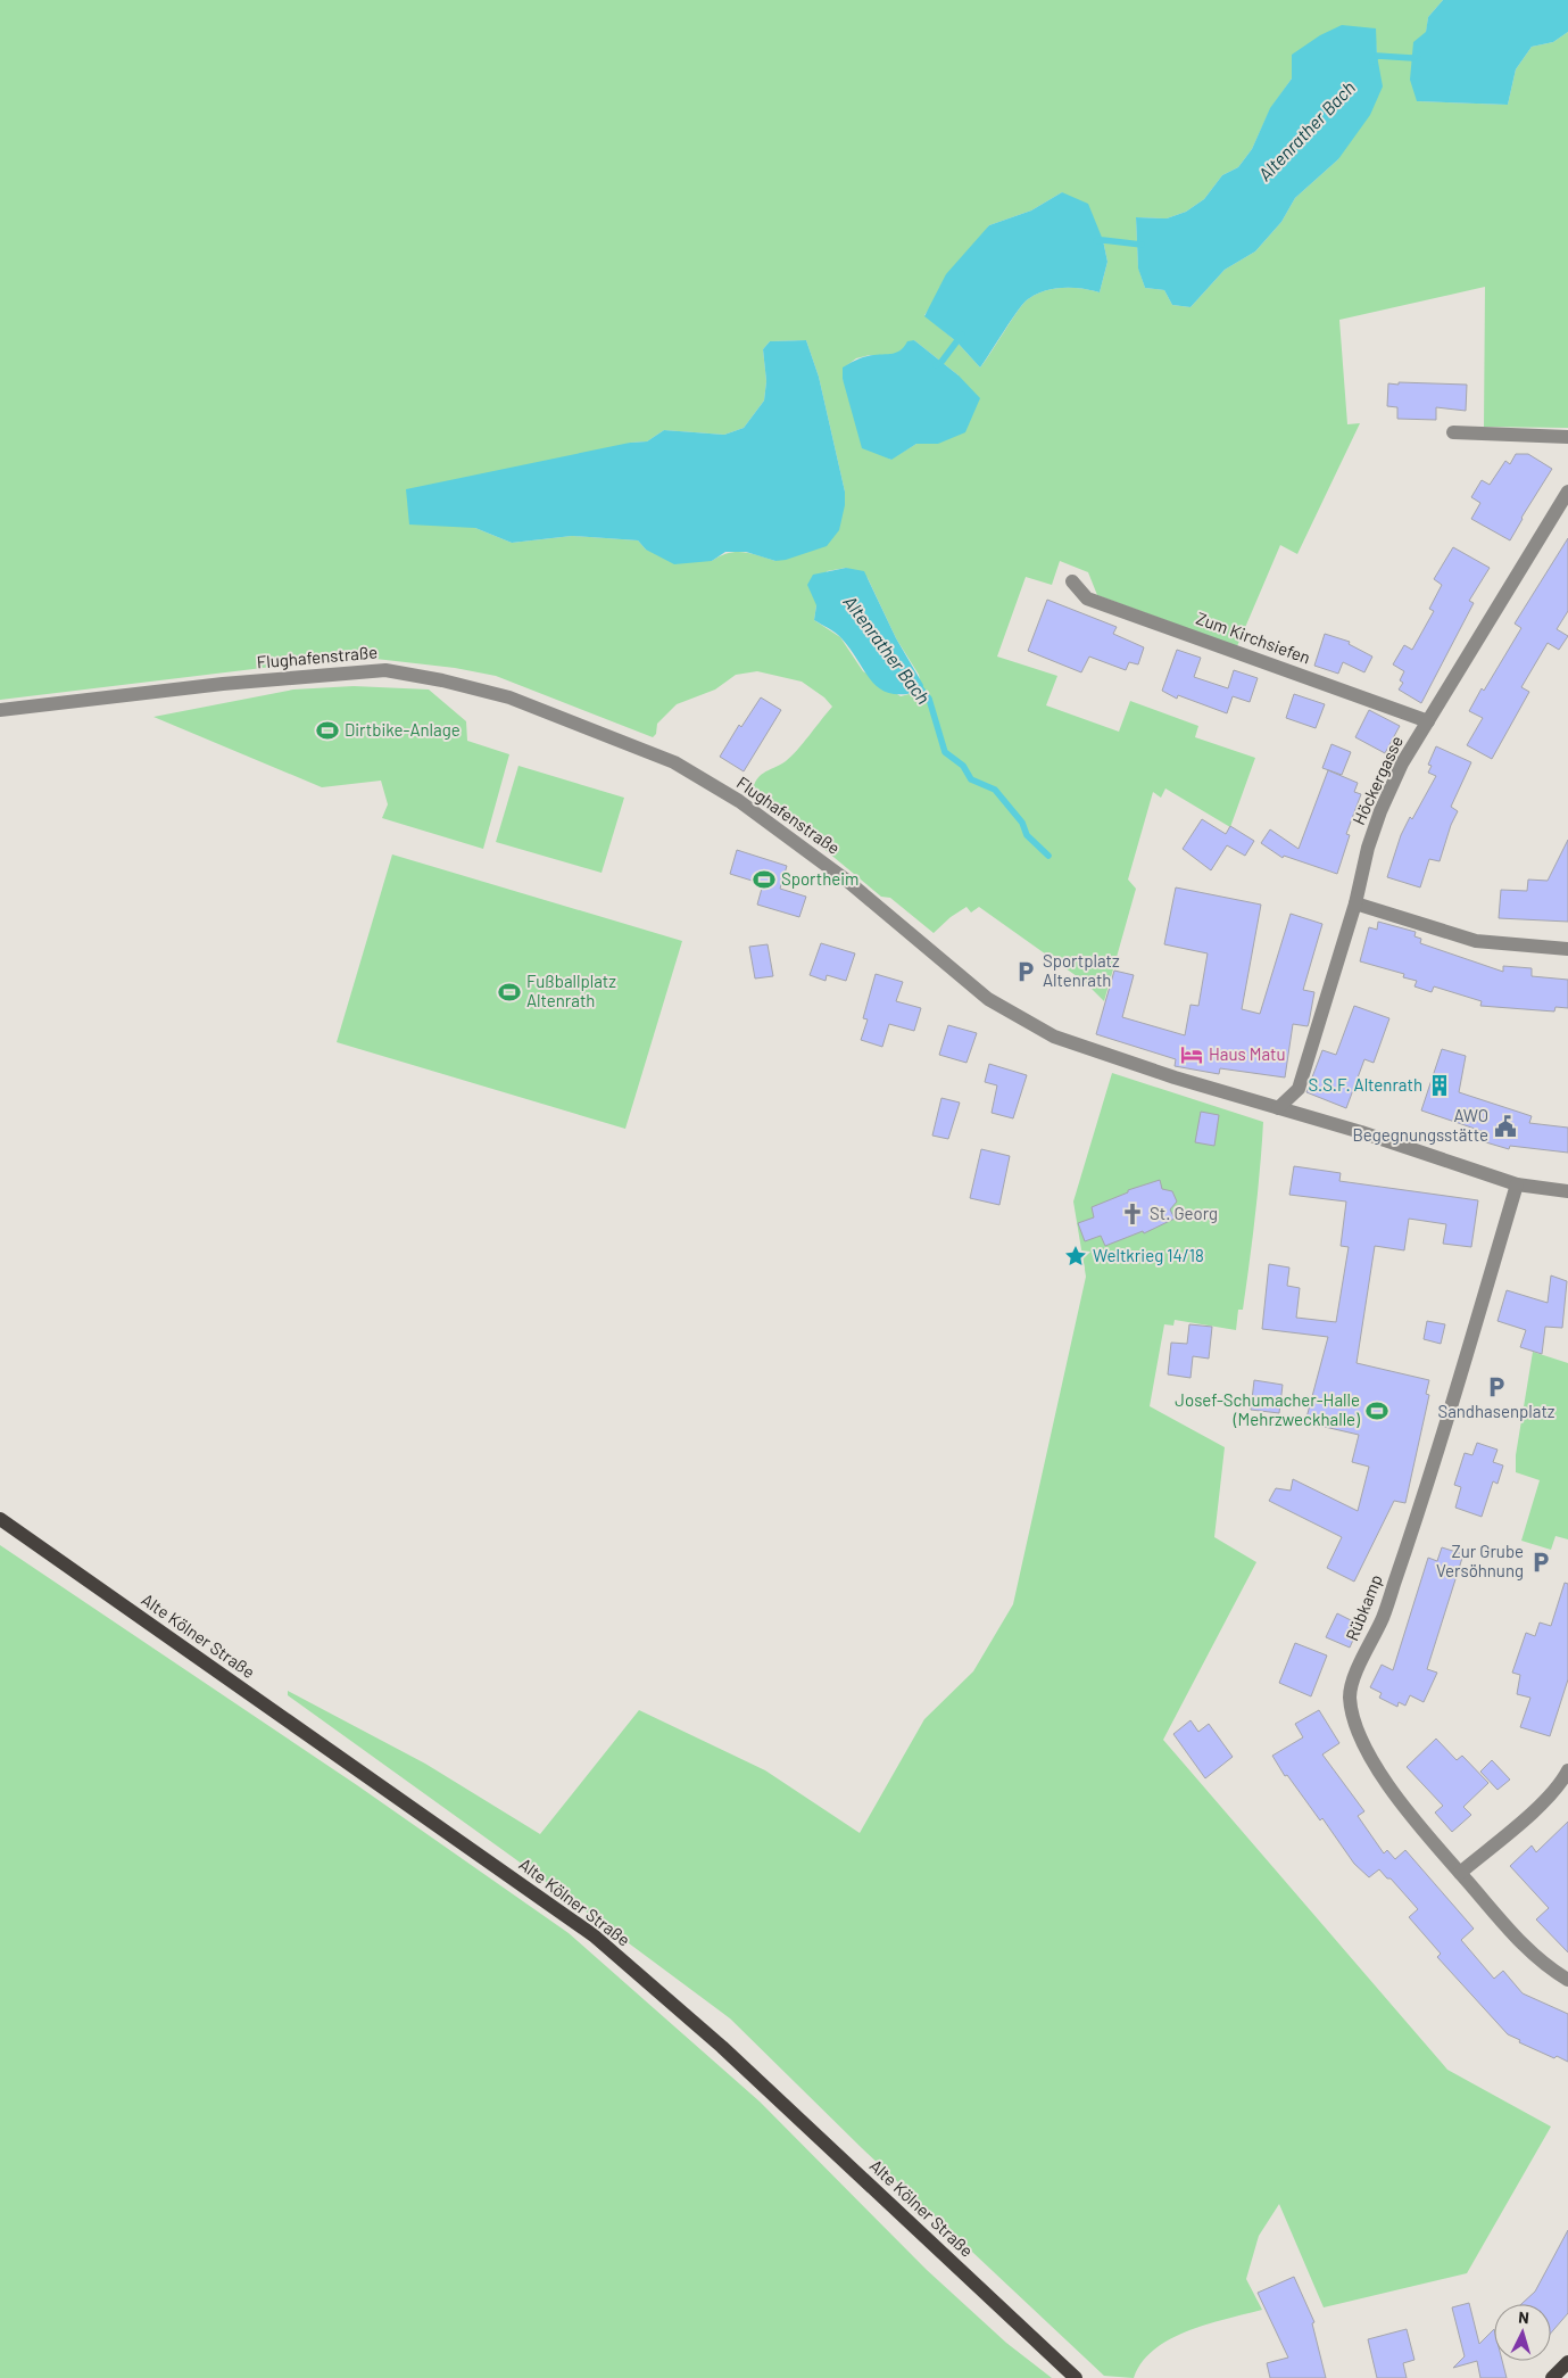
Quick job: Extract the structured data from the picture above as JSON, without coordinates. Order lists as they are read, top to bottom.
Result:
{
  "streets": {
    "main road": ["Alte Kölner Straße"],
    "street": [
      "Zum Kirchsiefen",
      "Flughafenstraße",
      "Höckergasse",
      "Rübkamp"
    ]
  },
  "crossings": [
    ["Zum Kirchsiefen", "Höckergasse"],
    ["Flughafenstraße", "Höckergasse"],
    ["Flughafenstraße", "Rübkamp"]
  ],
  "water": ["Altenrather Bach"],
  "places": {
    "sports": [
      "Dirtbike-Anlage",
      "Sportheim",
      "Fußballplatz Altenrath",
      "Josef-Schumacher-Halle (Mehrzweckhalle)"
    ],
    "parking": ["Sportplatz Altenrath", "Sandhasenplatz", "Zur Grube Versöhnung"],
    "hotel": ["Haus Matu"],
    "building": ["S.S.F. Altenrath"],
    "public building": ["AWO Begegnungsstätte"],
    "church": ["St. Georg"],
    "place": ["Weltkrieg 14/18"]
  },
  "north": "top"
}
